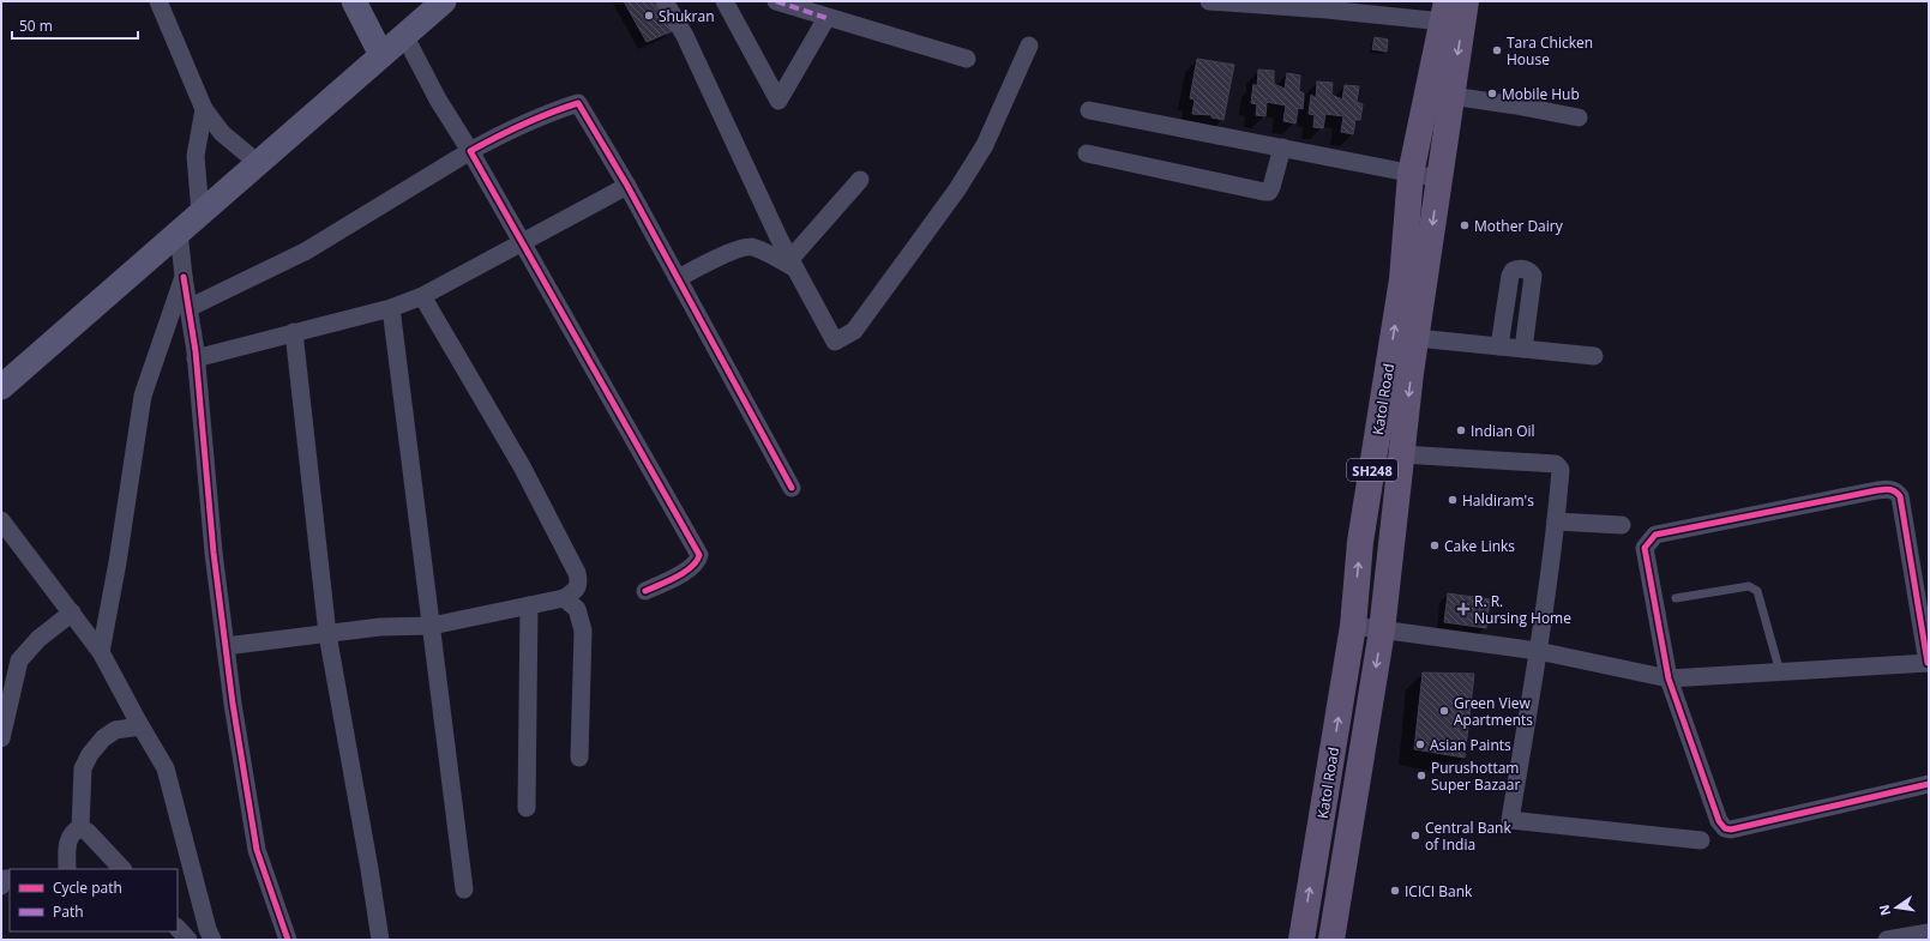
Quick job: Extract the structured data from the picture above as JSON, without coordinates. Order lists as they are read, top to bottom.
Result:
{
  "streets": {
    "main road": ["Katol Road", "SH248"]
  },
  "places": {
    "other": [
      "Shukran",
      "Tara Chicken House",
      "Mobile Hub",
      "Mother Dairy",
      "Indian Oil",
      "Haldiram's",
      "Cake Links",
      "Green View Apartments",
      "Asian Paints",
      "Purushottam Super Bazaar",
      "Central Bank of India",
      "ICICI Bank"
    ],
    "health": ["R. R. Nursing Home"]
  },
  "legend": ["Cycle path", "Path"],
  "scale_bar": "50 m",
  "north": "left"
}
